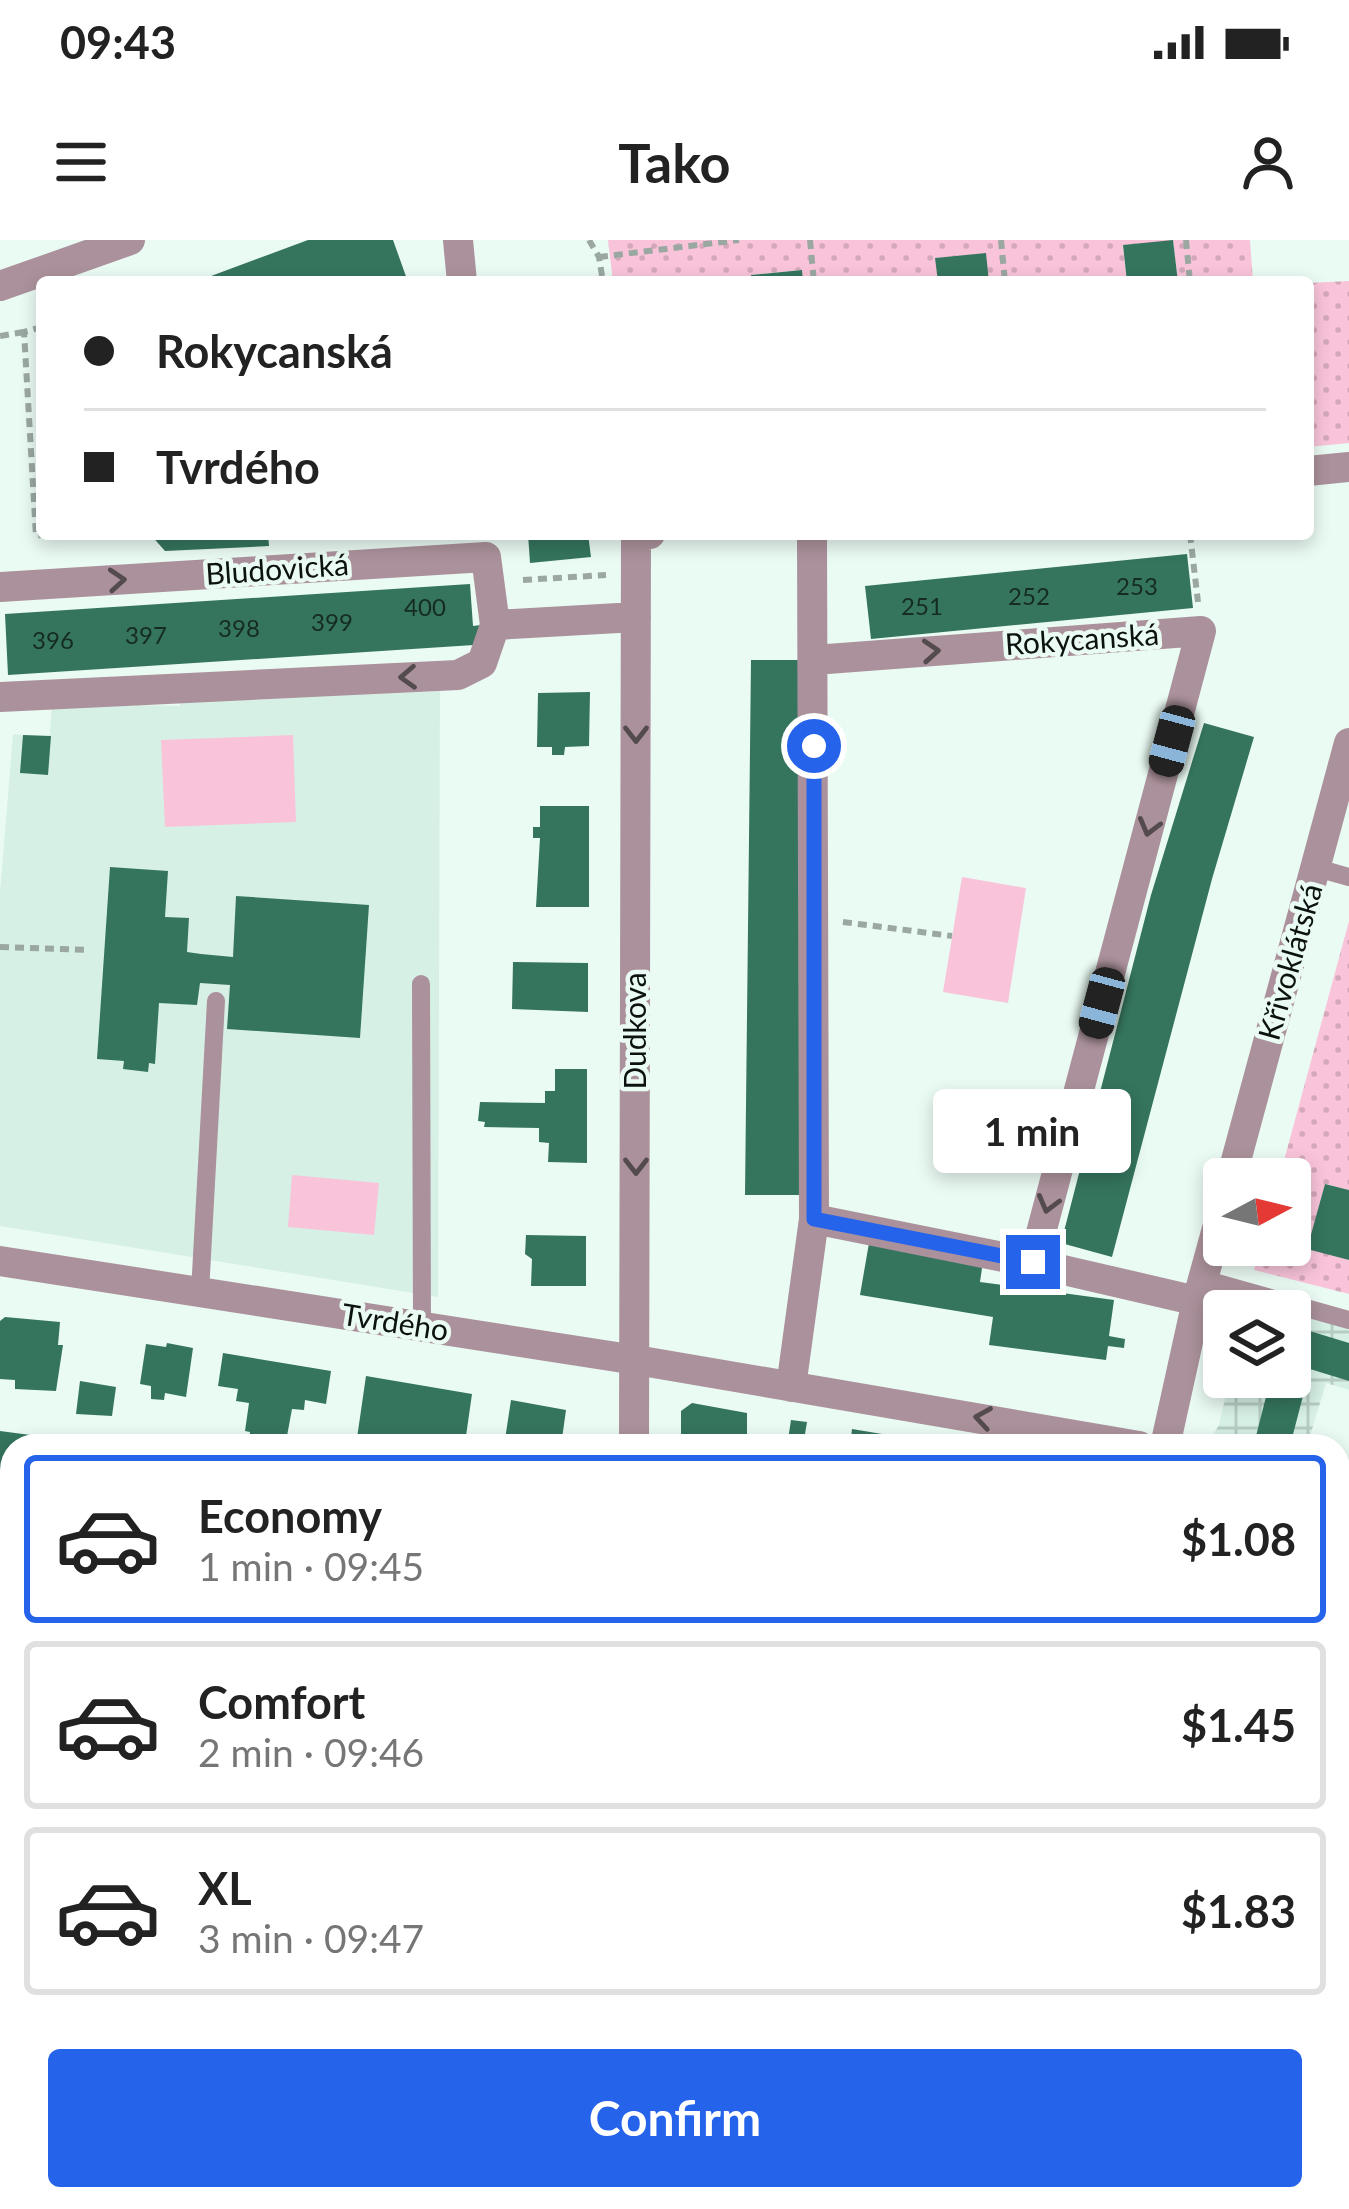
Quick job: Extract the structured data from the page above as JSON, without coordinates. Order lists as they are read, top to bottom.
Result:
{
  "streets": {
    "street": [
      "Bludovická",
      "Rokycanská",
      "Křivoklátská",
      "Dudkova",
      "Tvrdého"
    ]
  },
  "crossings": [
    ["Dudkova", "Tvrdého"]
  ],
  "house_numbers": [
    "253",
    "252",
    "251",
    "400",
    "399",
    "398",
    "397",
    "396"
  ],
  "north": "right",
  "page": {
    "status": "09:43",
    "header": "Tako",
    "banner": ["Rokycanská", "Tvrdého"],
    "bubble": "1 min",
    "list": [
      {
        "name": "Economy",
        "note": "1 min · 09:45",
        "value": "$1.08"
      },
      {
        "name": "Comfort",
        "note": "2 min · 09:46",
        "value": "$1.45"
      },
      {
        "name": "XL",
        "note": "3 min · 09:47",
        "value": "$1.83"
      }
    ],
    "buttons": "Confirm"
  }
}
